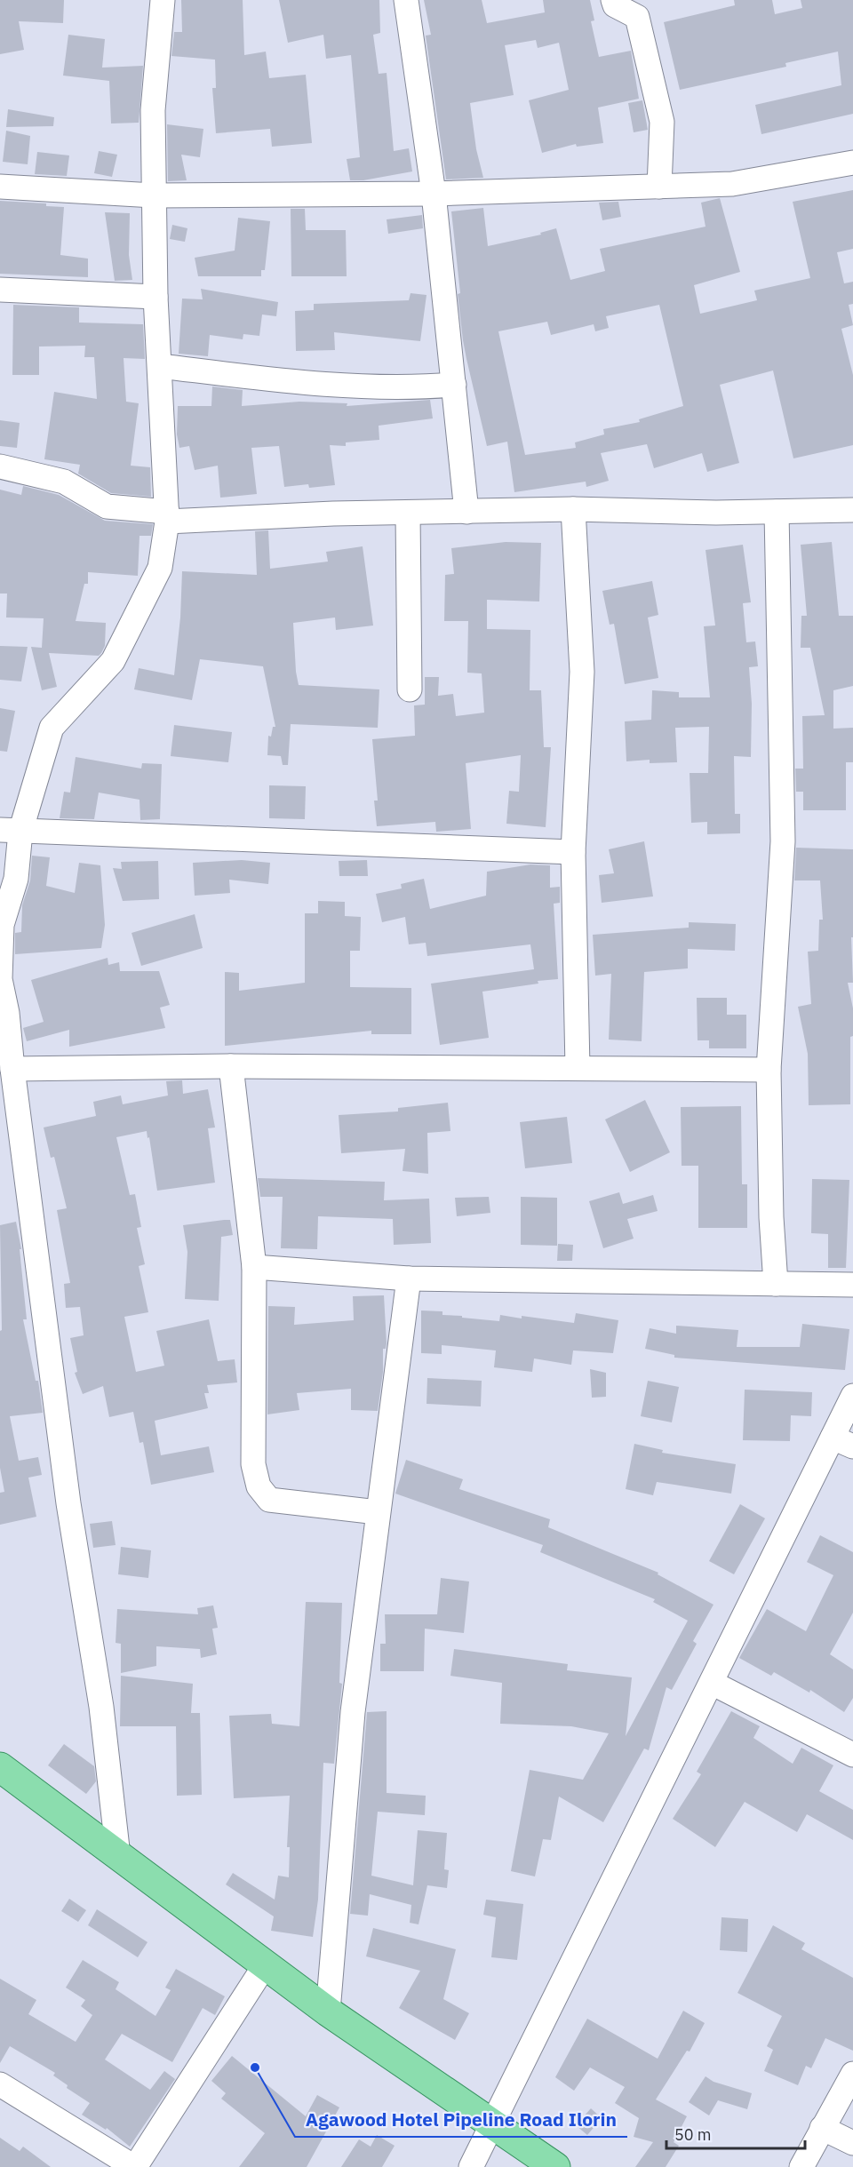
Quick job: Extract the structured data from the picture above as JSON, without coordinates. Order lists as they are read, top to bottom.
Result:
{
  "places": ["Agawood Hotel Pipeline Road Ilorin"],
  "scale_bar": "50 m"
}
